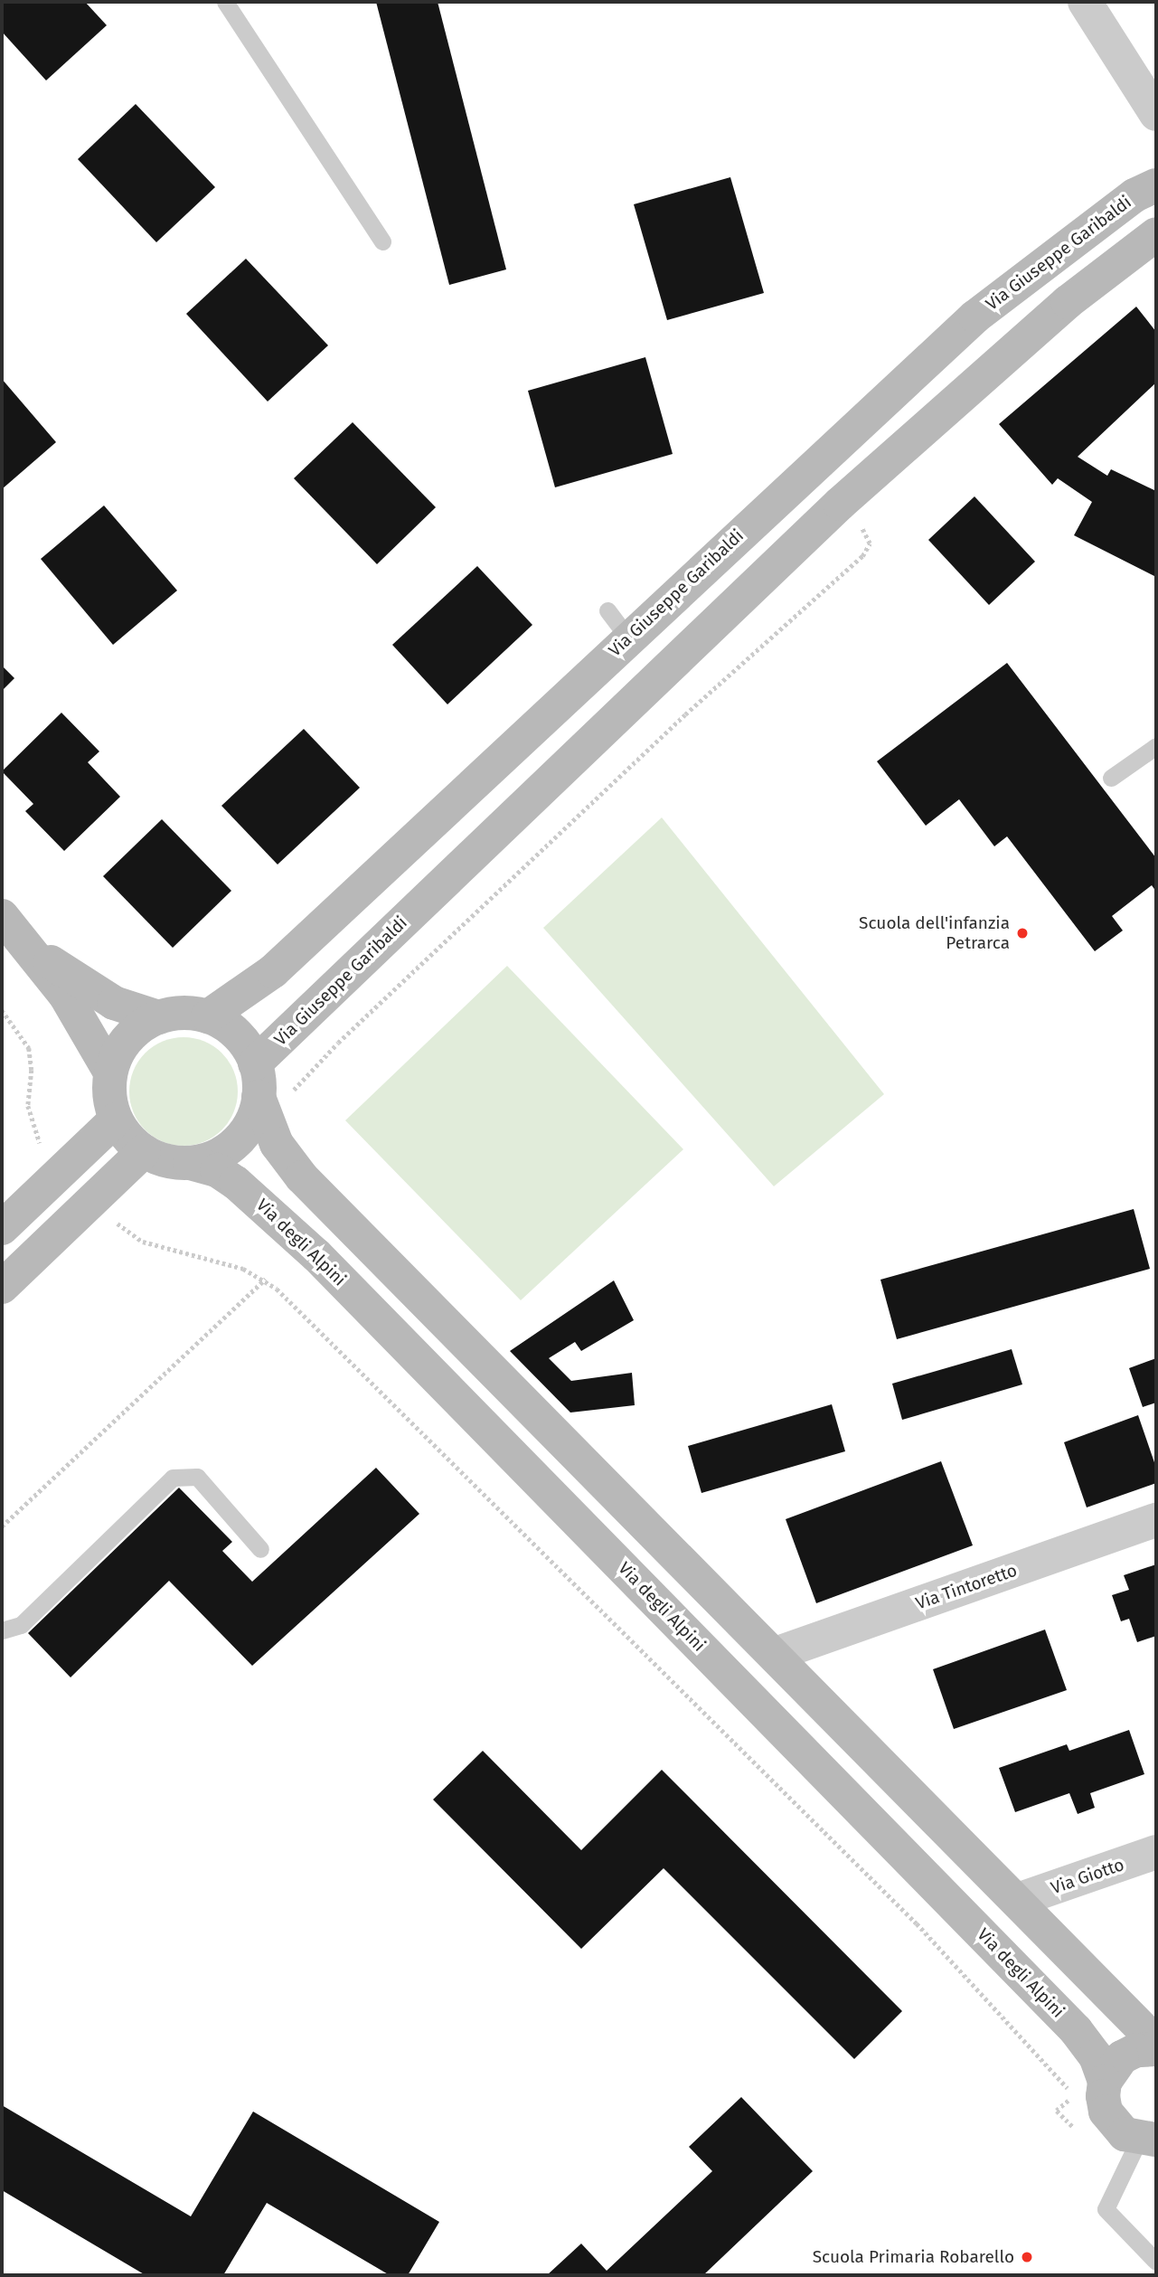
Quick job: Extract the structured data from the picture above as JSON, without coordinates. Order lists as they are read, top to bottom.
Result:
{
  "streets": {
    "street": [
      "Via Giuseppe Garibaldi",
      "Via degli Alpini",
      "Via Tintoretto",
      "Via Giotto"
    ]
  },
  "crossings": [
    ["Via Giuseppe Garibaldi", "Via degli Alpini"]
  ],
  "places": ["Scuola dell'infanzia Petrarca", "Scuola Primaria Robarello"]
}
